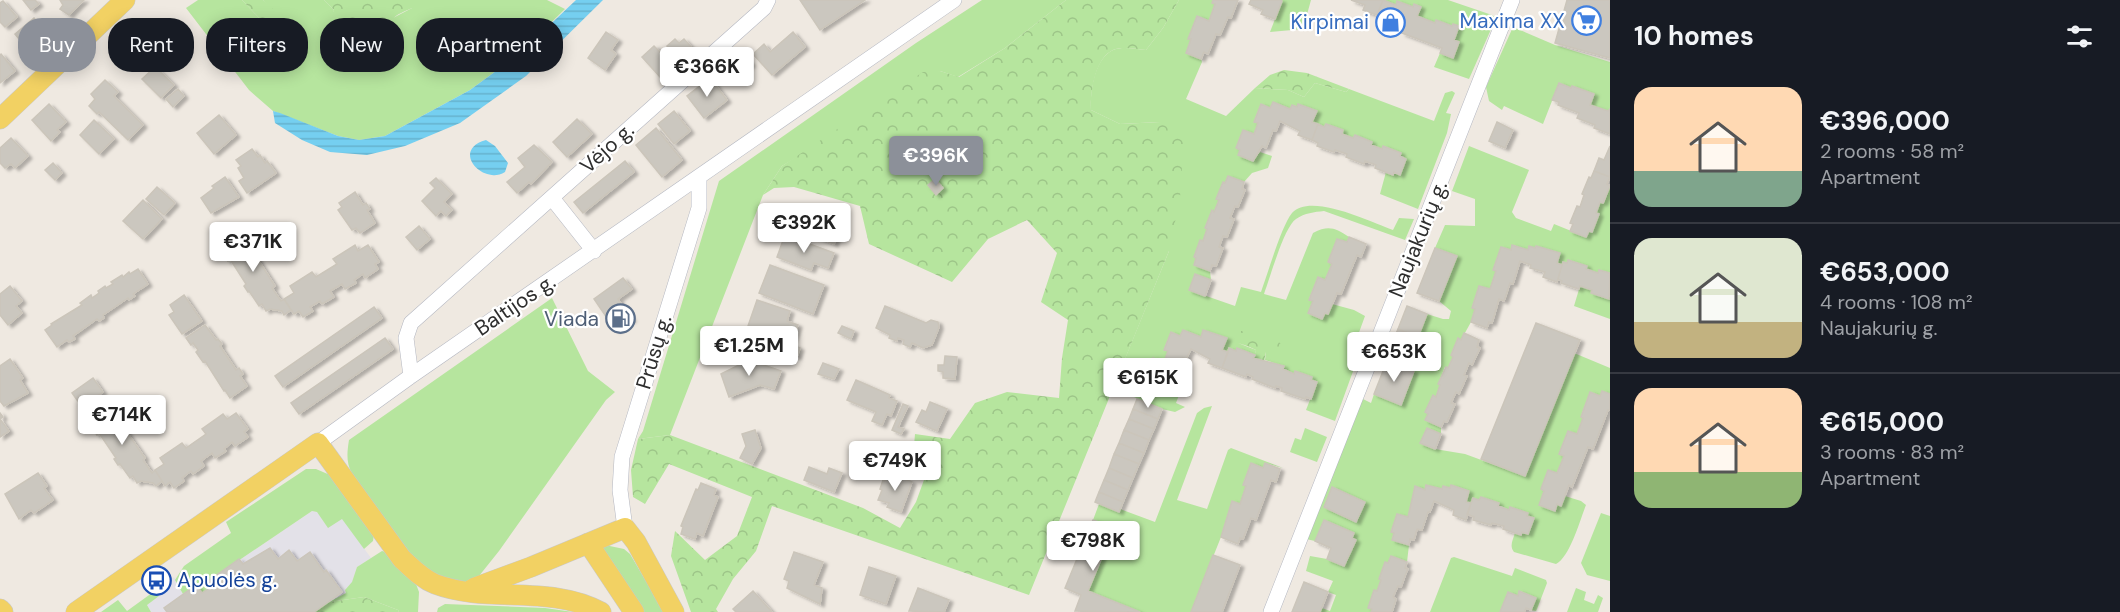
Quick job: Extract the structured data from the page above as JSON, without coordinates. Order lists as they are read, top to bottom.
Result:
{
  "streets": {
    "main road": ["Baltijos g.", "Prūsų g."],
    "street": ["Vėjo g.", "Naujakurių g."]
  },
  "crossings": [
    ["Vėjo g.", "Baltijos g."],
    ["Baltijos g.", "Prūsų g."]
  ],
  "places": {
    "supermarket": ["Maxima XX"],
    "shop": ["Kirpimai"],
    "fuel station": ["Viada"],
    "bus stop": ["Apuolės g."]
  },
  "page": {
    "heading": "10 homes",
    "chip": [
      "Buy",
      "Rent",
      "Filters",
      "New",
      "Apartment"
    ],
    "price": [
      "€366K",
      "€396K",
      "€392K",
      "€371K",
      "€1.25M",
      "€653K",
      "€615K",
      "€714K",
      "€749K",
      "€798K"
    ],
    "list": [
      {
        "name": "€396,000",
        "note": "2 rooms · 58 m² · Apartment"
      },
      {
        "name": "€653,000",
        "note": "4 rooms · 108 m² · Naujakurių g."
      },
      {
        "name": "€615,000",
        "note": "3 rooms · 83 m² · Apartment"
      }
    ]
  }
}
